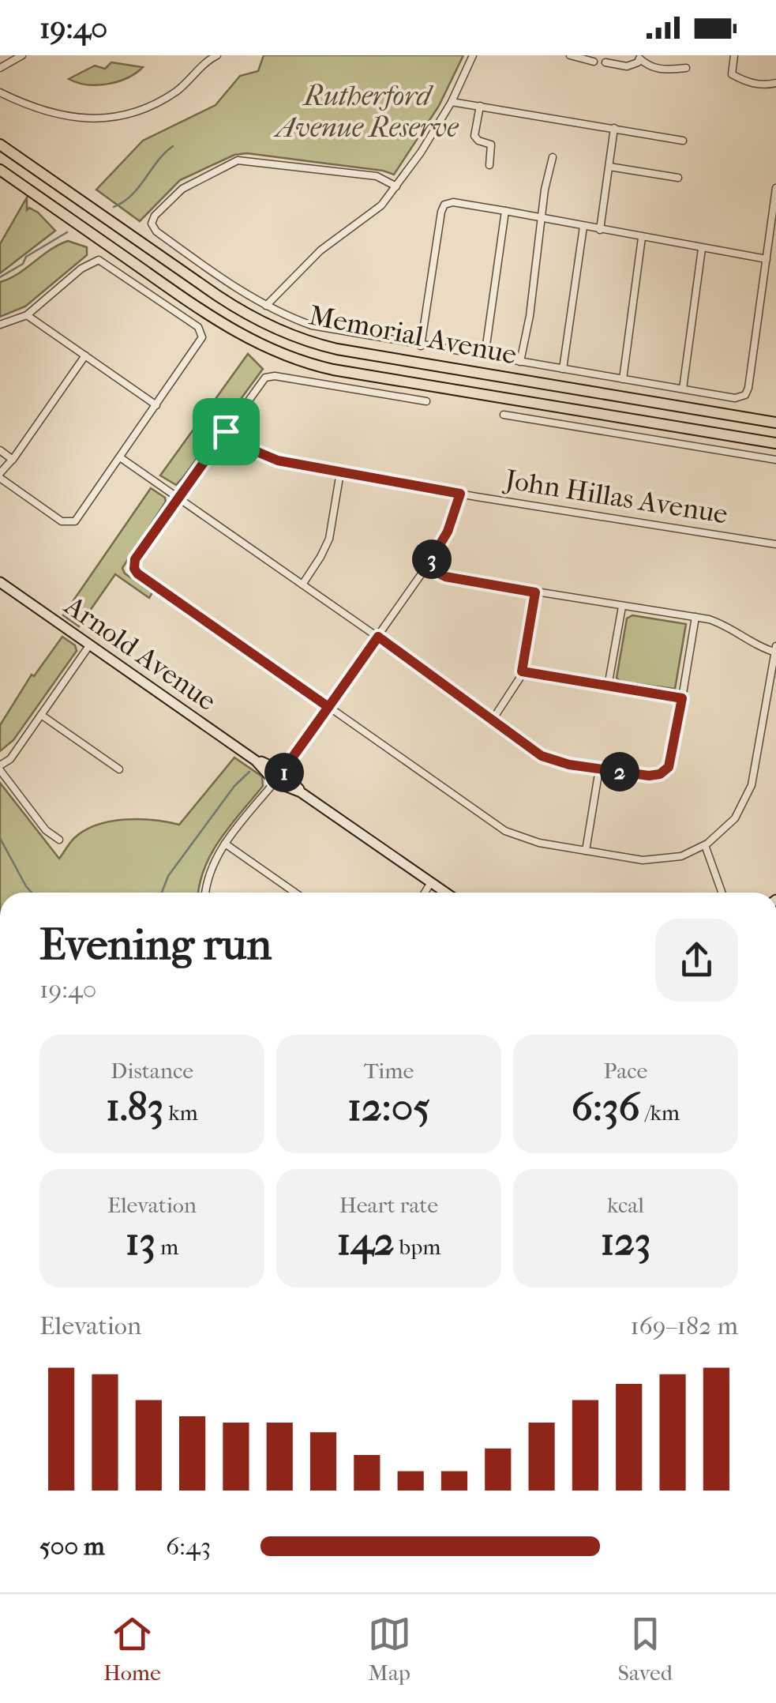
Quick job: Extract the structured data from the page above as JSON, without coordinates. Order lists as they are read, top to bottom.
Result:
{
  "streets": {
    "main road": ["Memorial Avenue"],
    "street": ["John Hillas Avenue", "Arnold Avenue"]
  },
  "parks": ["Rutherford Avenue Reserve"],
  "page": {
    "status": "19:40",
    "pins": ["3", "2", "1"],
    "heading": ["Evening run", "19:40"],
    "stats": [
      ["Distance", "1.83 km"],
      ["Time", "12:05"],
      ["Pace", "6:36 /km"],
      ["Elevation", "13 m"],
      ["Heart rate", "142 bpm"],
      ["kcal", "123"]
    ],
    "chart": ["Elevation", "169–182 m"],
    "list": [
      {
        "name": "500 m",
        "note": "6:43"
      }
    ],
    "tabs": ["Home", "Map", "Saved"]
  }
}
